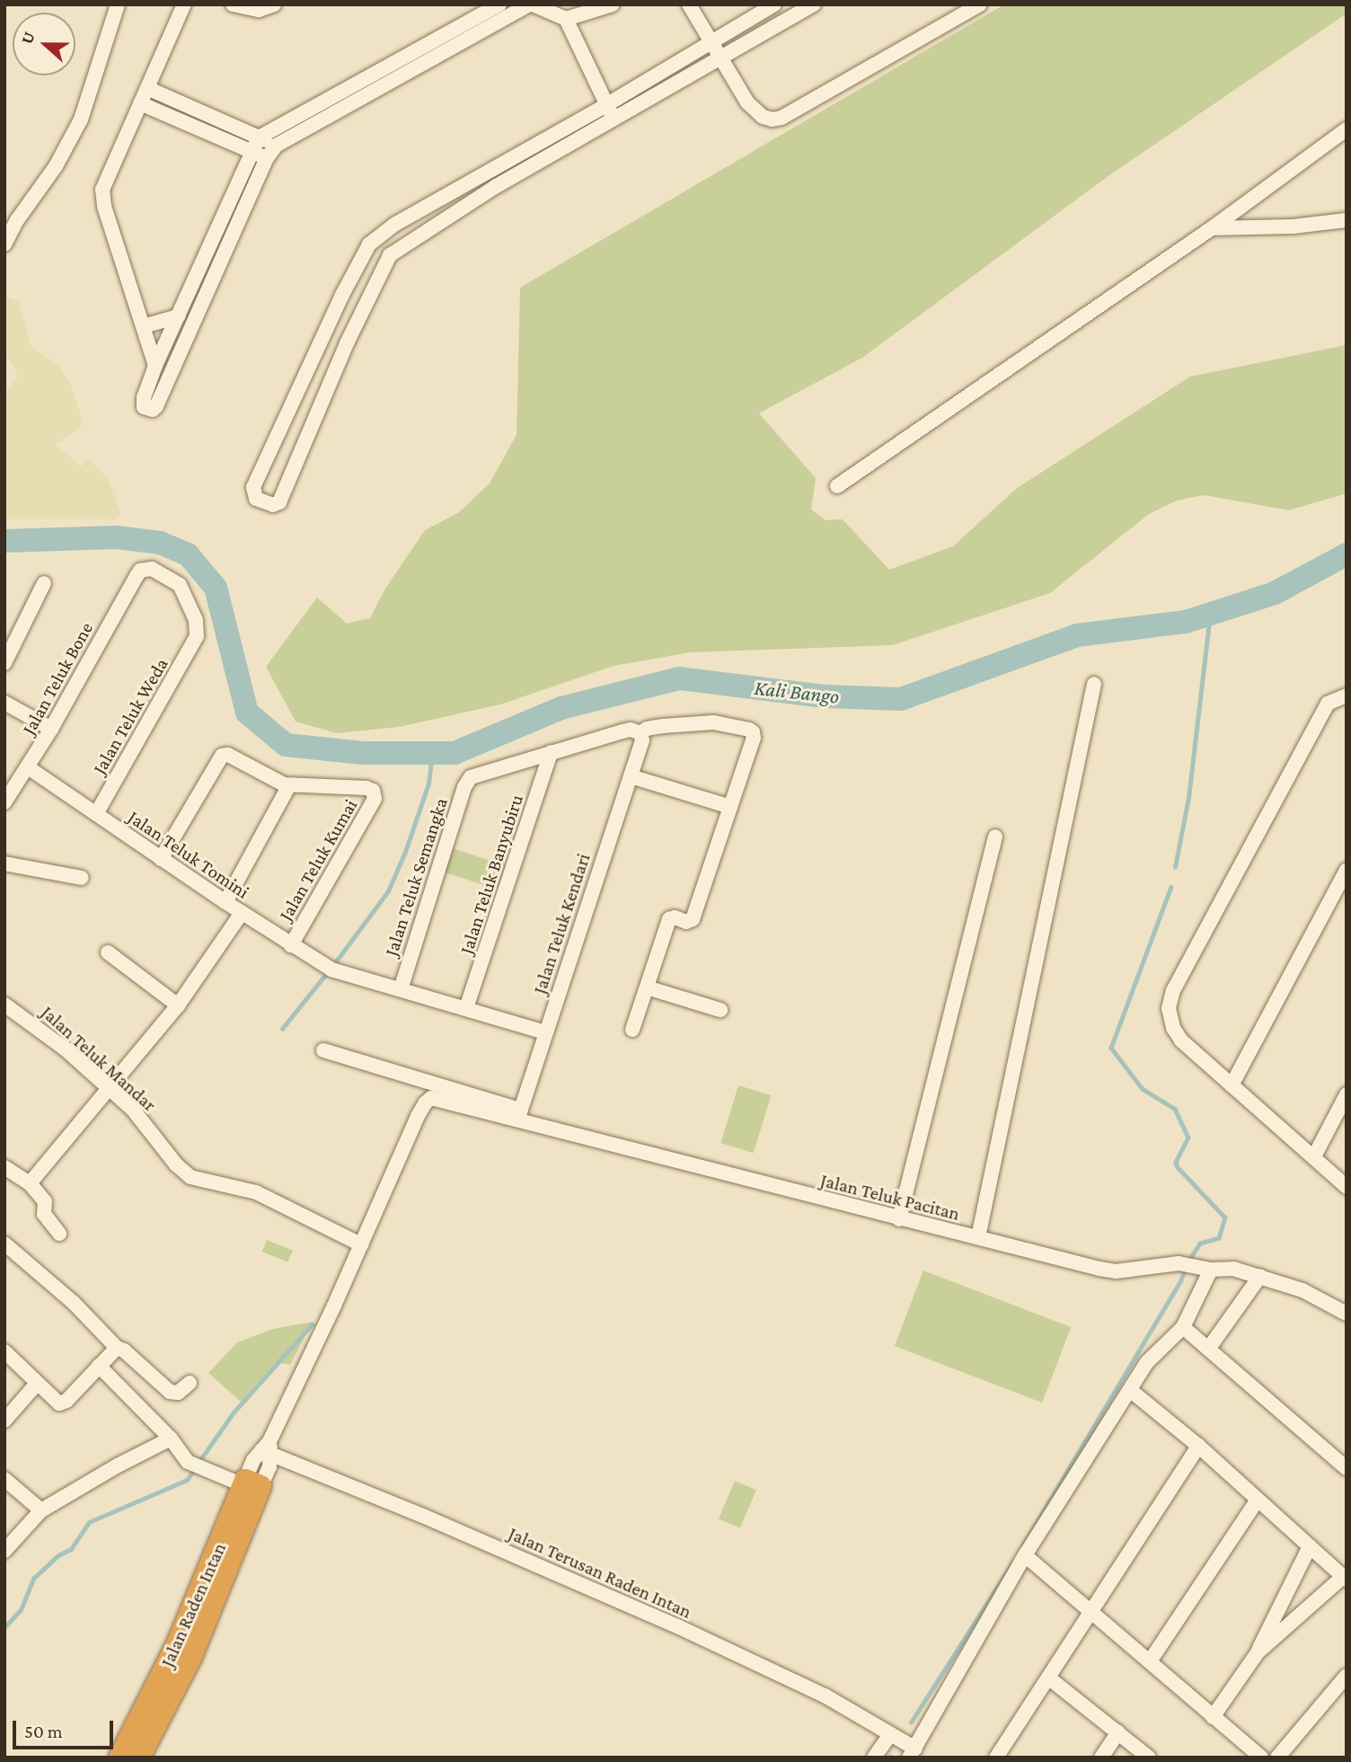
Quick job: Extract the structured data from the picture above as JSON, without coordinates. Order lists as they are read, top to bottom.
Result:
{
  "streets": {
    "highway": ["Jalan Raden Intan"],
    "street": [
      "Jalan Teluk Bone",
      "Jalan Teluk Weda",
      "Jalan Teluk Tomini",
      "Jalan Teluk Kumai",
      "Jalan Teluk Banyubiru",
      "Jalan Teluk Semangka",
      "Jalan Teluk Kendari",
      "Jalan Teluk Mandar",
      "Jalan Teluk Pacitan",
      "Jalan Terusan Raden Intan"
    ]
  },
  "crossings": [
    ["Jalan Teluk Bone", "Jalan Teluk Weda"],
    ["Jalan Teluk Bone", "Jalan Teluk Tomini"],
    ["Jalan Teluk Weda", "Jalan Teluk Tomini"],
    ["Jalan Teluk Tomini", "Jalan Teluk Kumai"],
    ["Jalan Teluk Tomini", "Jalan Teluk Banyubiru"],
    ["Jalan Teluk Tomini", "Jalan Teluk Semangka"],
    ["Jalan Teluk Tomini", "Jalan Teluk Kendari"],
    ["Jalan Teluk Banyubiru", "Jalan Teluk Semangka"],
    ["Jalan Teluk Kendari", "Jalan Teluk Pacitan"],
    ["Jalan Teluk Mandar", "Jalan Teluk Pacitan"],
    ["Jalan Terusan Raden Intan", "Jalan Raden Intan"]
  ],
  "water": ["Kali Bango"],
  "scale_bar": "50 m",
  "north": "left"
}
